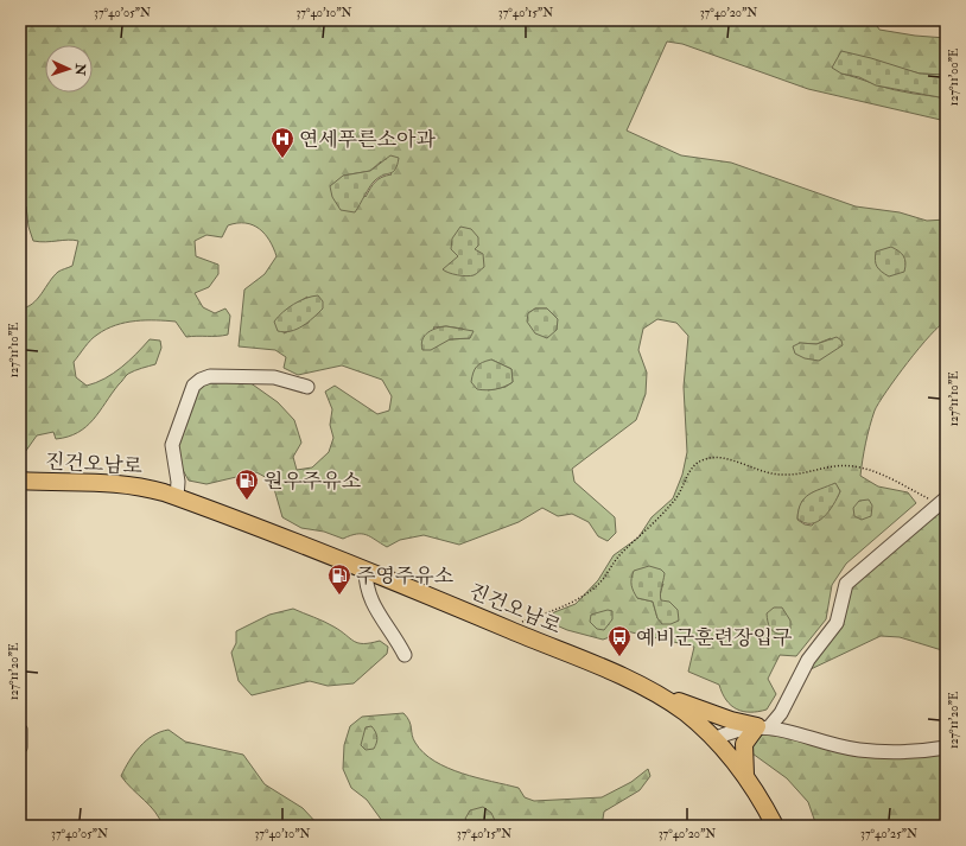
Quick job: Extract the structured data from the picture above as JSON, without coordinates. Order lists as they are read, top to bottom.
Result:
{
  "streets": {
    "main road": ["진건오남로"]
  },
  "places": {
    "hospital": ["연세푸른소아과"],
    "fuel station": ["원우주유소", "주영주유소"],
    "bus stop": ["예비군훈련장입구"]
  },
  "north": "right",
  "coordinates": [
    "37°40'05\"N",
    "37°40'10\"N",
    "37°40'15\"N",
    "37°40'20\"N",
    "127°11'00\"E",
    "127°11'10\"E",
    "127°11'20\"E",
    "37°40'25\"N"
  ]
}
